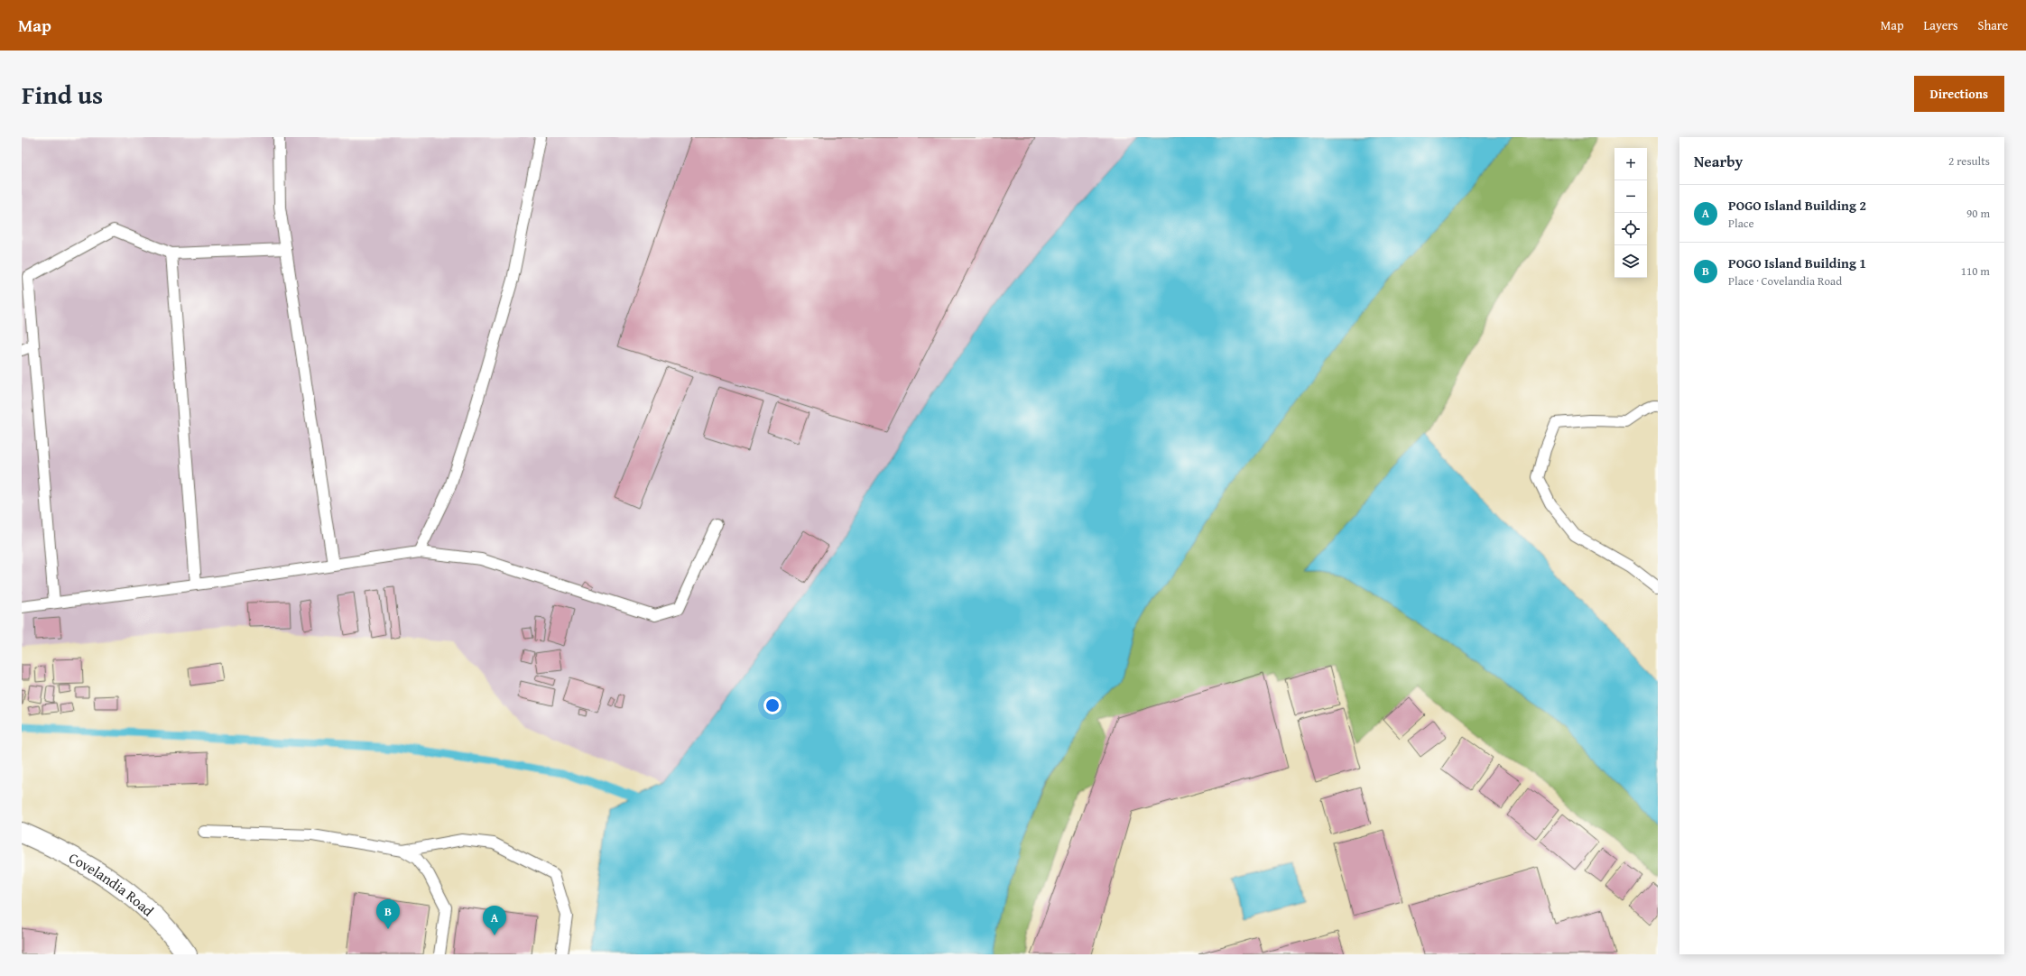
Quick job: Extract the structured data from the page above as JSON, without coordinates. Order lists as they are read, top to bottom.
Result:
{
  "streets": {
    "main road": ["Covelandia Road"]
  },
  "page": {
    "header": "Map",
    "nav": ["Map", "Layers", "Share"],
    "title": "Find us",
    "buttons": "Directions",
    "heading": ["Nearby", "2 results"],
    "map_buttons": ["+", "−"],
    "list": [
      {
        "mark": "A",
        "name": "POGO Island Building 2",
        "note": "Place",
        "value": "90 m"
      },
      {
        "mark": "B",
        "name": "POGO Island Building 1",
        "note": "Place · Covelandia Road",
        "value": "110 m"
      }
    ],
    "pins": ["B", "A"]
  }
}
